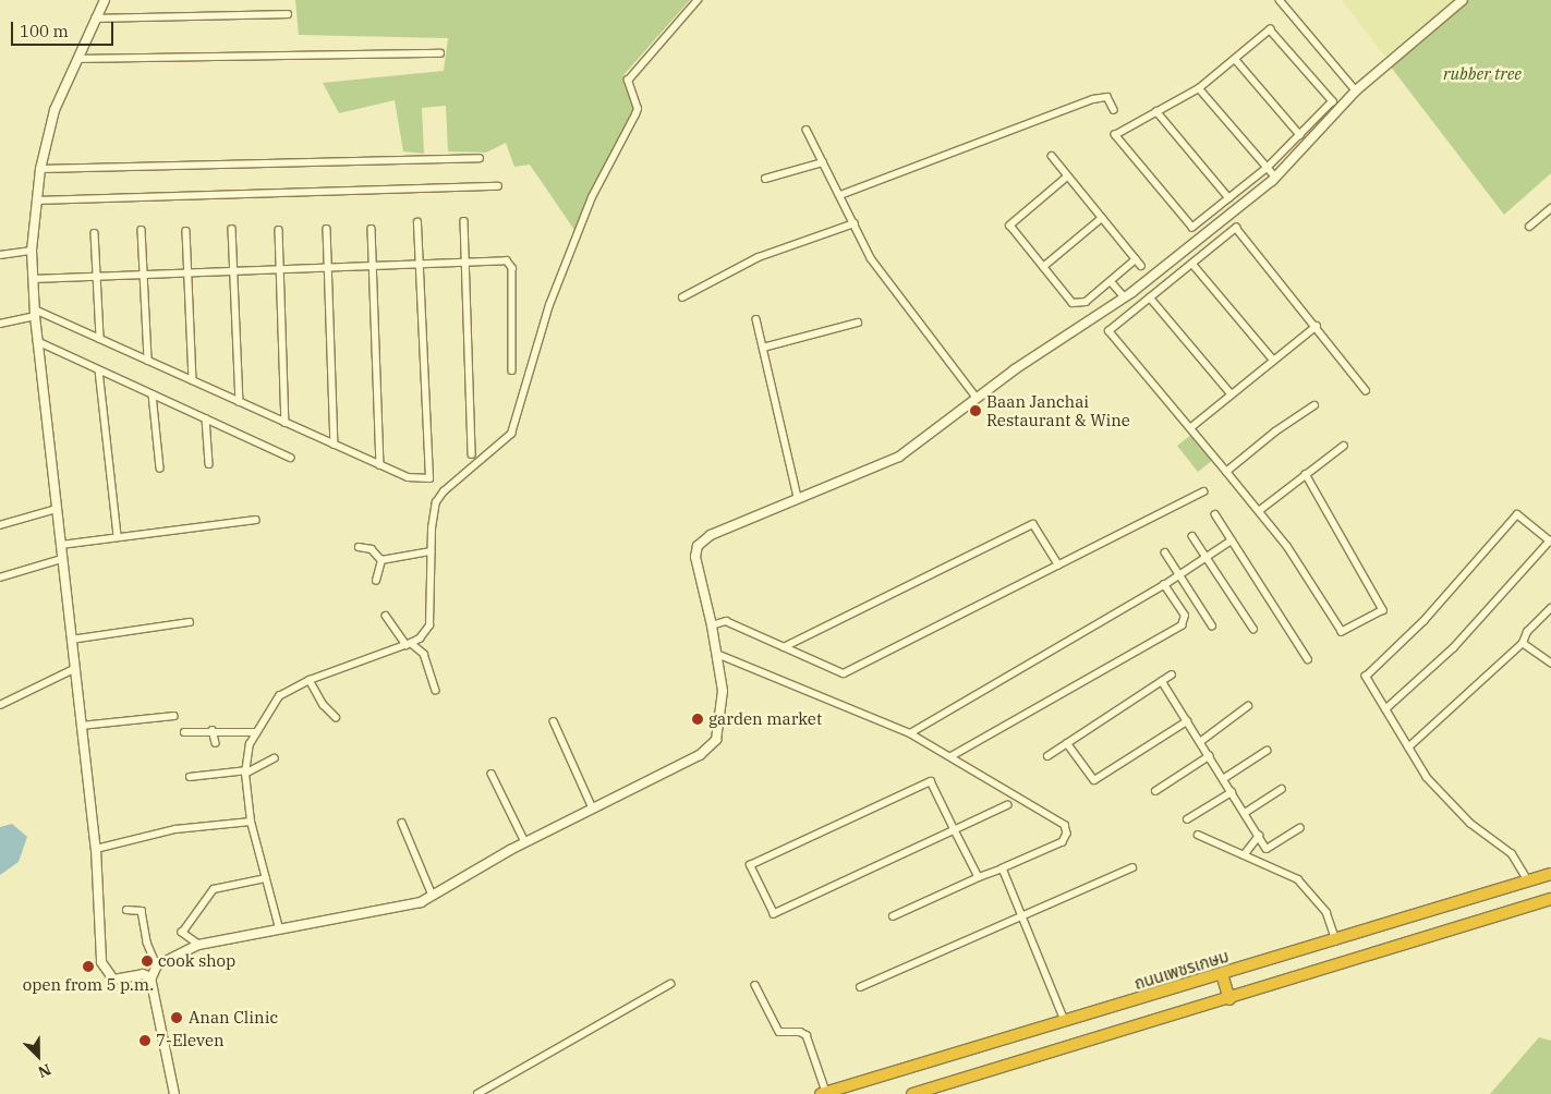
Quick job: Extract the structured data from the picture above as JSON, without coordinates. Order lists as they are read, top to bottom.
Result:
{
  "streets": {
    "highway": ["ถนนเพชรเกษม"]
  },
  "parks": ["rubber tree"],
  "places": [
    "Baan Janchai Restaurant & Wine",
    "garden market",
    "cook shop",
    "open from 5 p.m.",
    "Anan Clinic",
    "7-Eleven"
  ],
  "scale_bar": "100 m",
  "north": "bottom right"
}
